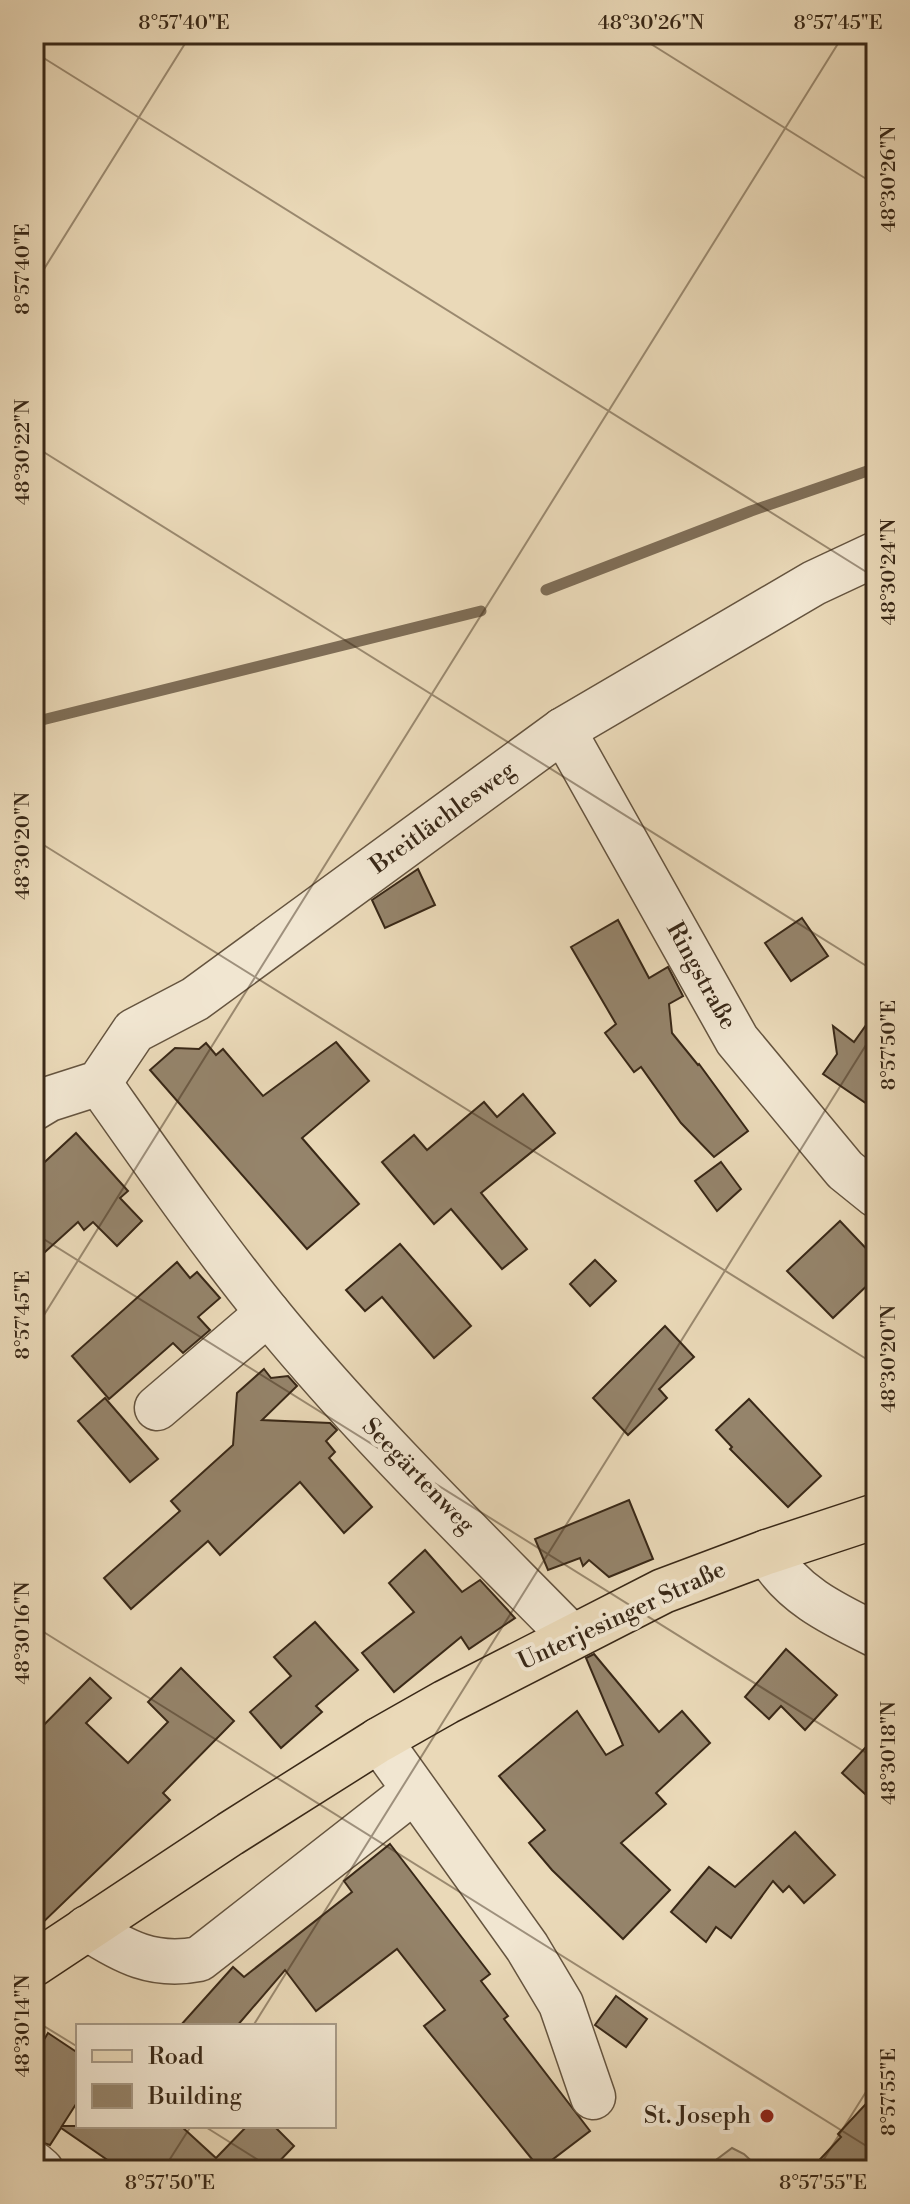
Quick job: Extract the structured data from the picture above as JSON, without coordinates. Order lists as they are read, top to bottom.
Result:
{
  "streets": {
    "main road": ["Unterjesinger Straße"],
    "street": ["Breitlächlesweg", "Ringstraße", "Seegärtenweg"]
  },
  "crossings": [
    ["Breitlächlesweg", "Ringstraße"],
    ["Breitlächlesweg", "Seegärtenweg"],
    ["Seegärtenweg", "Unterjesinger Straße"]
  ],
  "places": ["St. Joseph"],
  "legend": ["Road", "Building"],
  "coordinates": [
    "8°57'40\"E",
    "48°30'26\"N",
    "8°57'45\"E",
    "48°30'22\"N",
    "48°30'24\"N",
    "48°30'20\"N",
    "8°57'50\"E",
    "48°30'16\"N",
    "48°30'18\"N",
    "48°30'14\"N",
    "8°57'55\"E"
  ]
}
